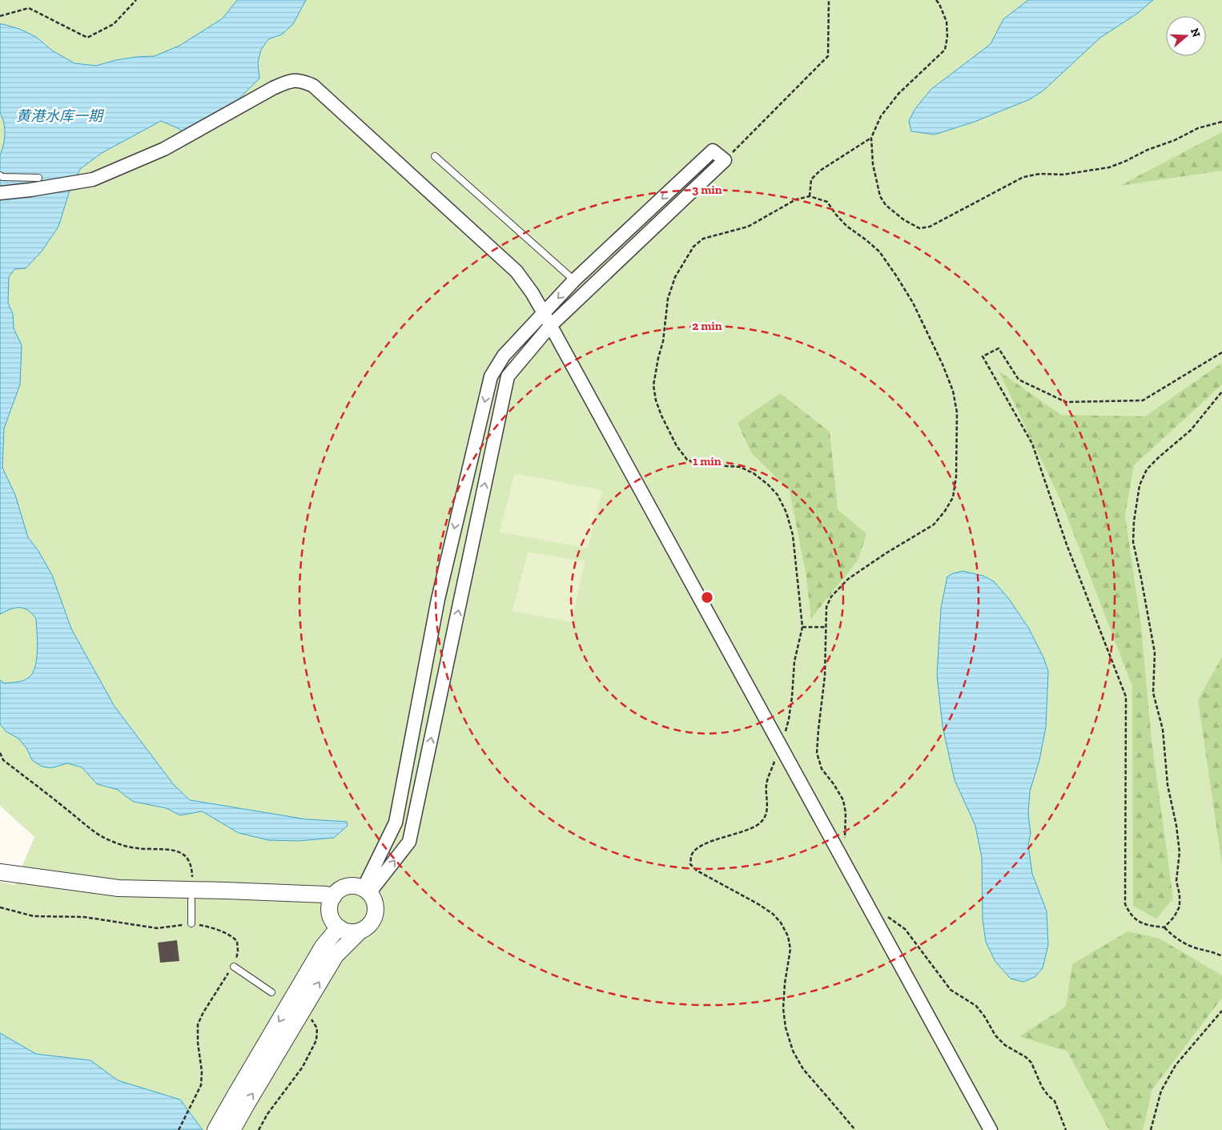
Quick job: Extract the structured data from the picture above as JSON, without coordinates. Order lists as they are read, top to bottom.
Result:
{
  "water": ["黄港水库一期"],
  "north": "right",
  "rings": ["3 min", "2 min", "1 min"]
}
